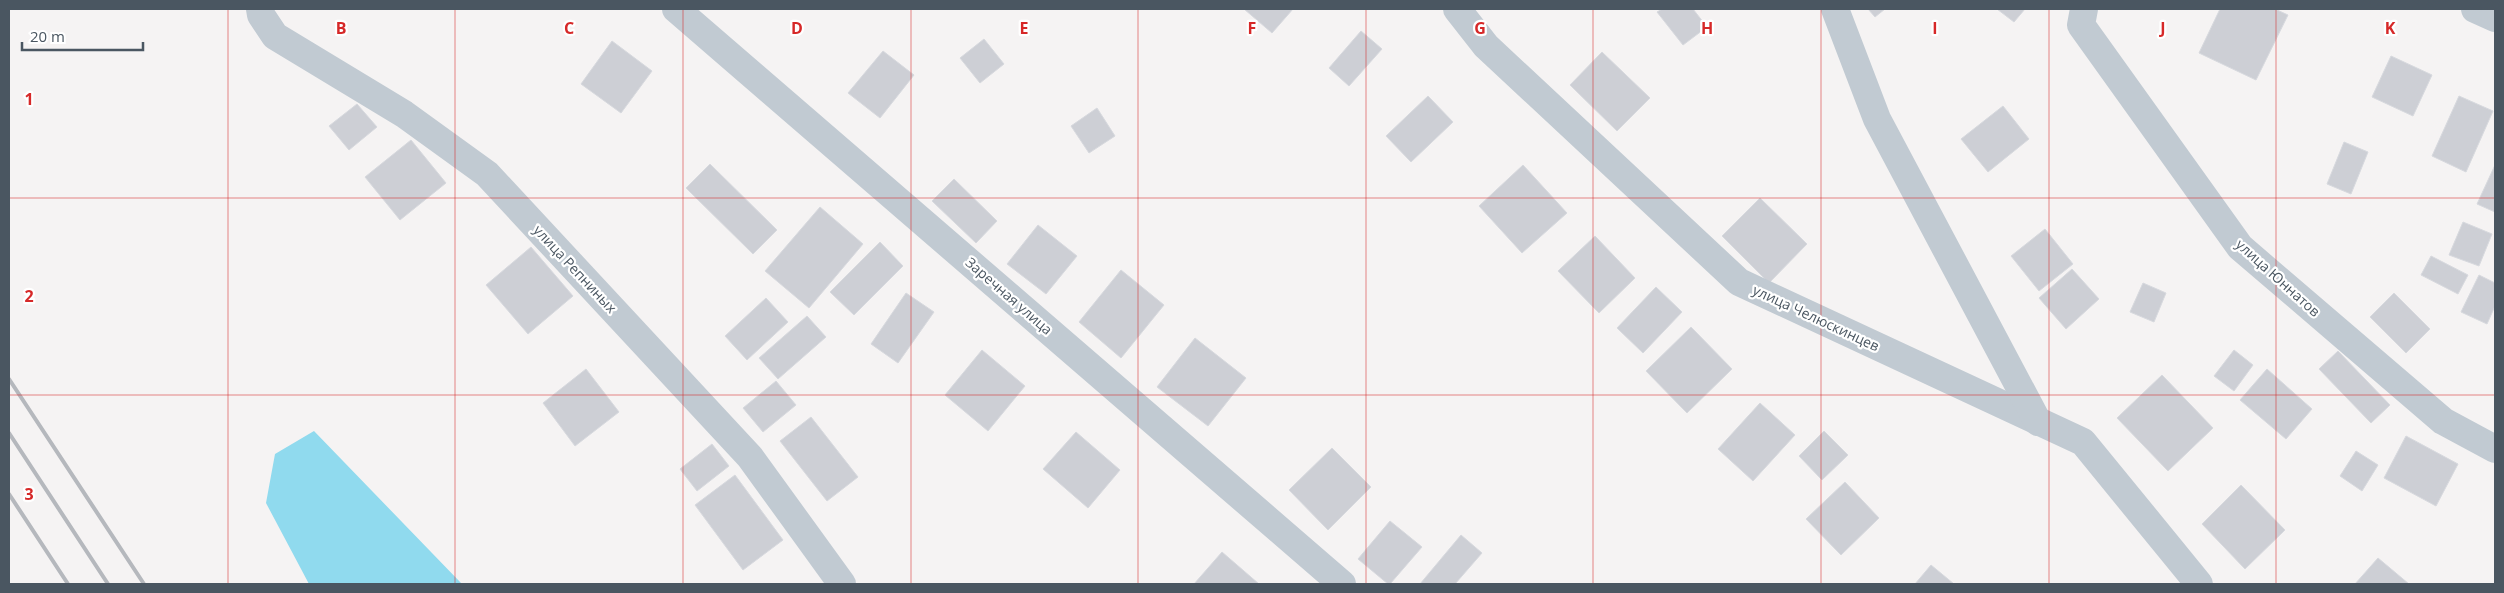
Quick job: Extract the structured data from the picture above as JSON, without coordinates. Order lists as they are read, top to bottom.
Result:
{
  "streets": {
    "street": [
      "улица Репниных",
      "улица Юннатов",
      "Заречная улица",
      "улица Челюскинцев"
    ]
  },
  "scale_bar": "20 m",
  "grid": {
    "columns": [
      "B",
      "C",
      "D",
      "E",
      "F",
      "G",
      "H",
      "I",
      "J",
      "K"
    ],
    "rows": ["1", "2", "3"]
  }
}
